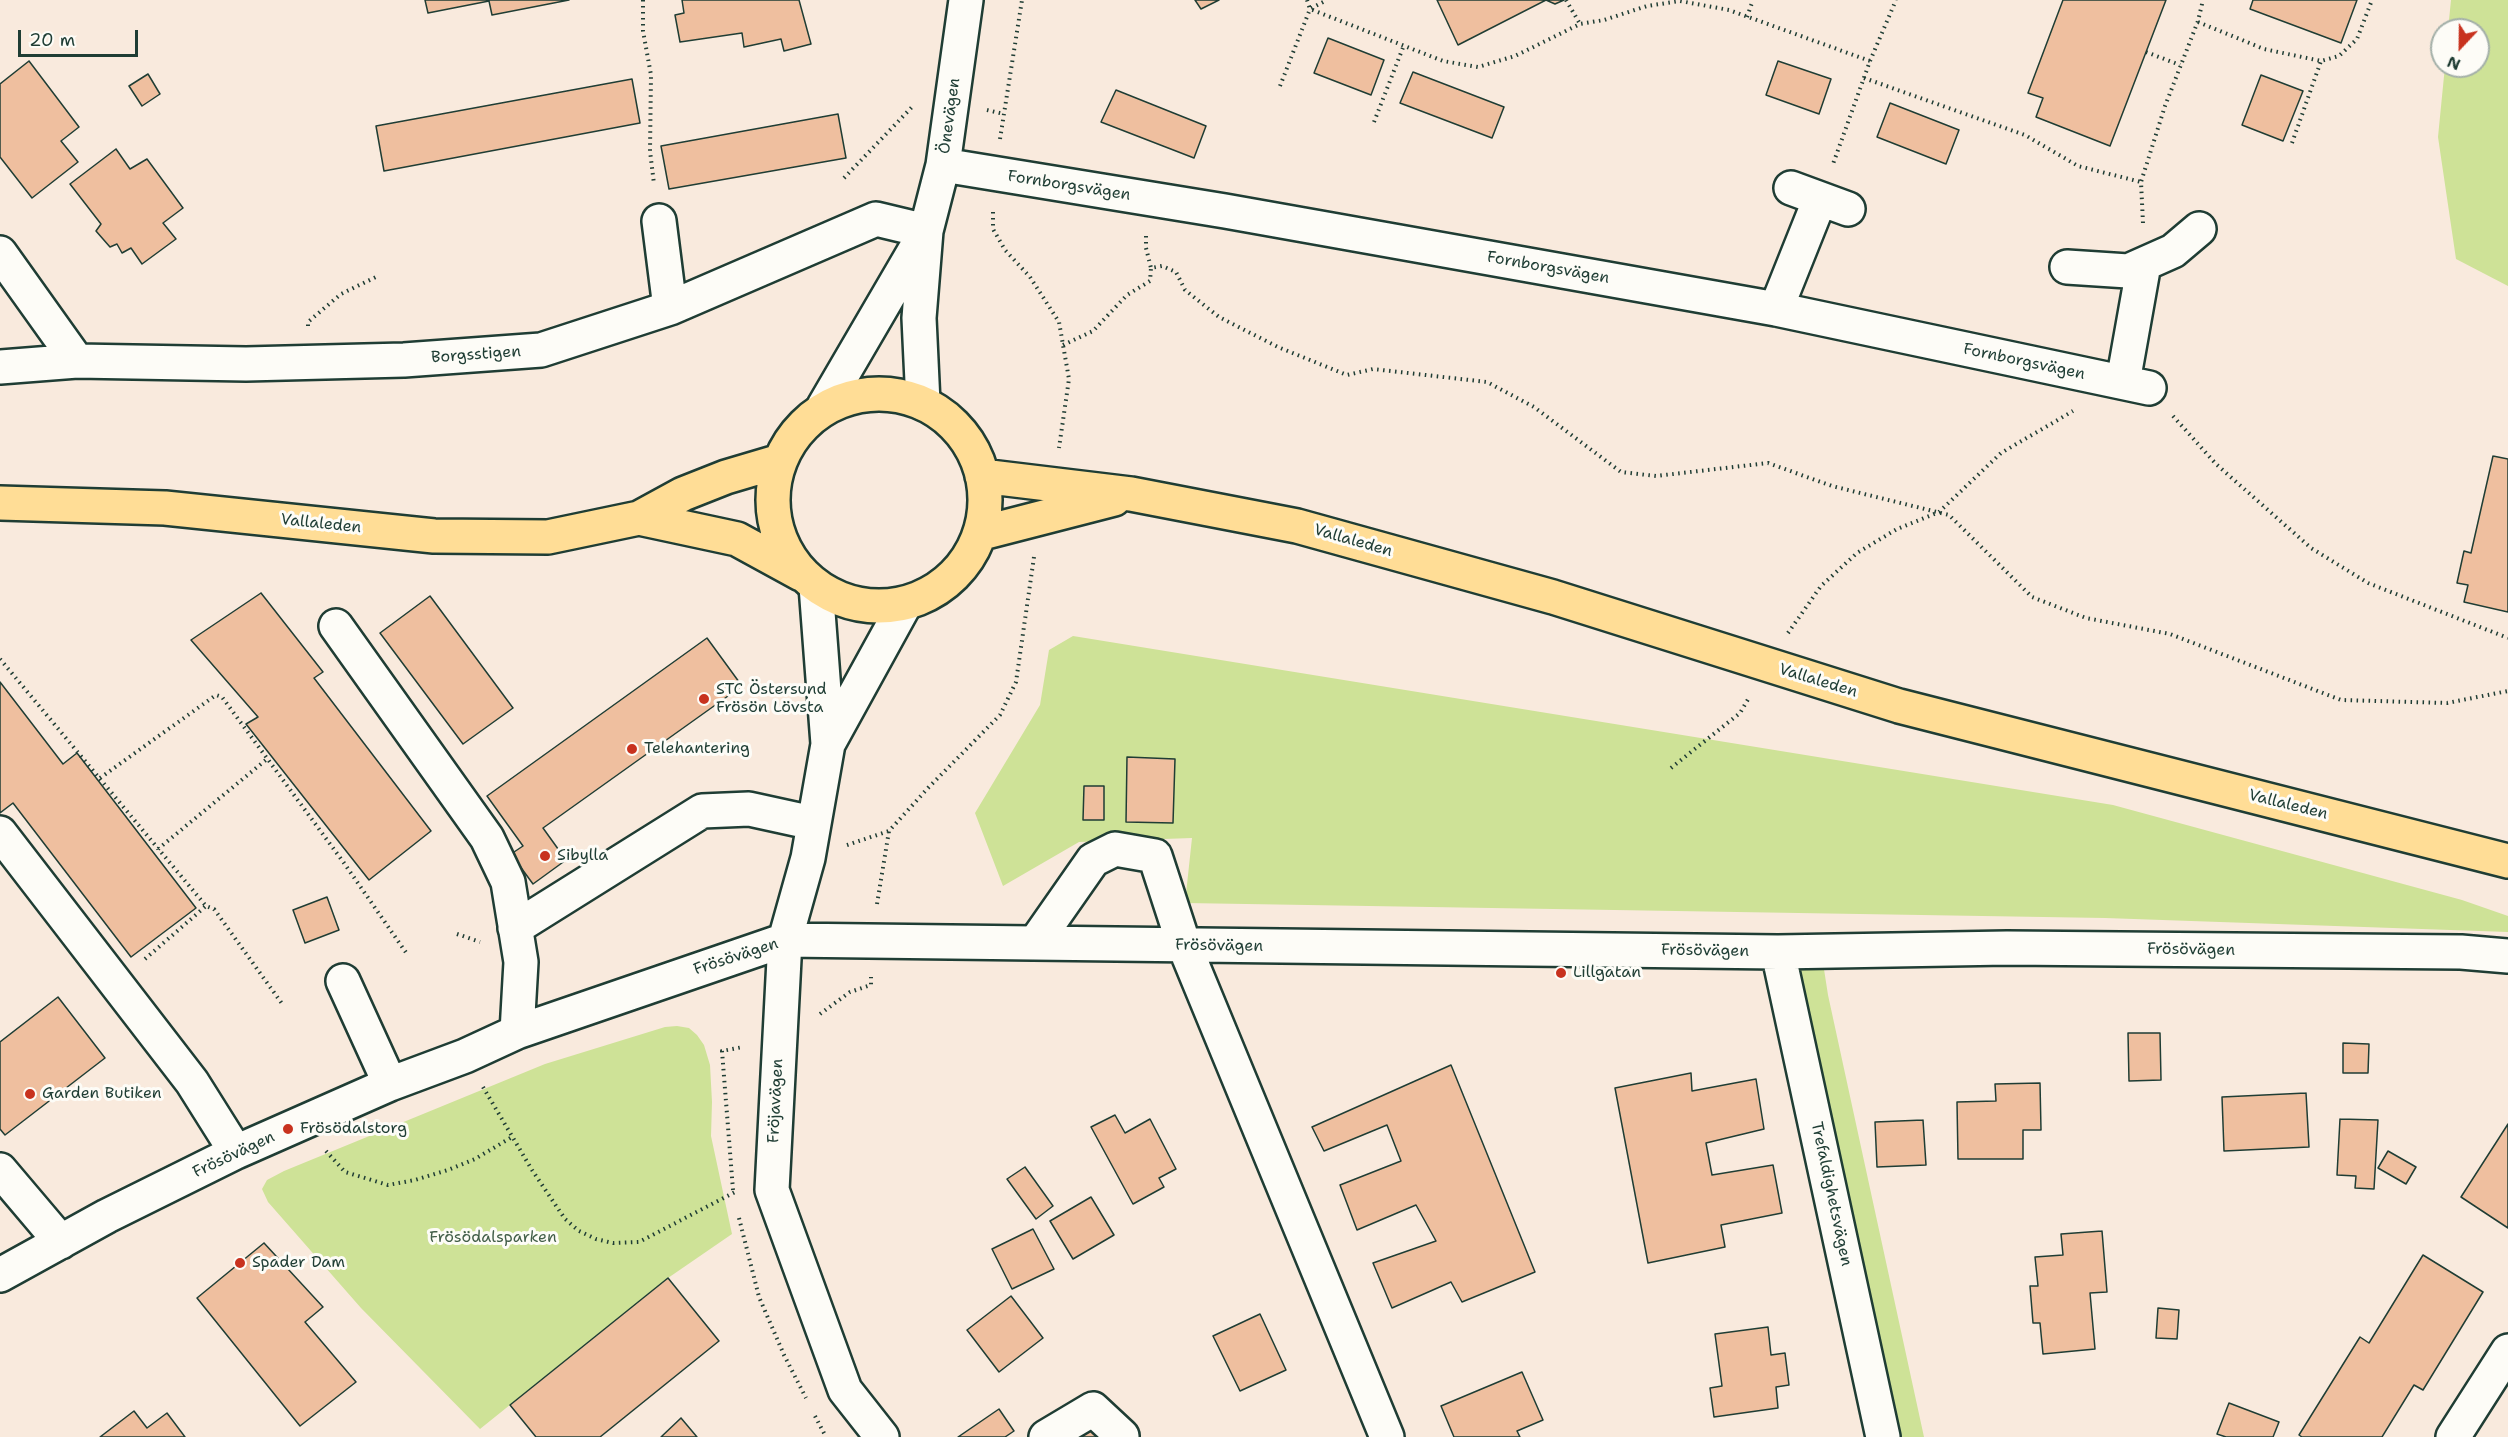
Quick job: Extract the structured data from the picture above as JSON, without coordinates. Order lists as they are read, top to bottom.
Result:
{
  "streets": {
    "main road": ["Vallaleden"],
    "street": [
      "Önevägen",
      "Fornborgsvägen",
      "Borgsstigen",
      "Frösövägen",
      "Fröjavägen",
      "Trefaldighetsvägen"
    ]
  },
  "crossings": [
    ["Önevägen", "Fornborgsvägen"],
    ["Önevägen", "Borgsstigen"],
    ["Önevägen", "Vallaleden"],
    ["Önevägen", "Fröjavägen"],
    ["Vallaleden", "Fröjavägen"],
    ["Frösövägen", "Fröjavägen"],
    ["Frösövägen", "Trefaldighetsvägen"]
  ],
  "parks": ["Frösödalsparken"],
  "places": [
    "STC Östersund Frösön Lövsta",
    "Telehantering",
    "Sibylla",
    "Lillgatan",
    "Garden Butiken",
    "Frösödalstorg",
    "Spader Dam"
  ],
  "scale_bar": "20 m",
  "north": "bottom"
}
